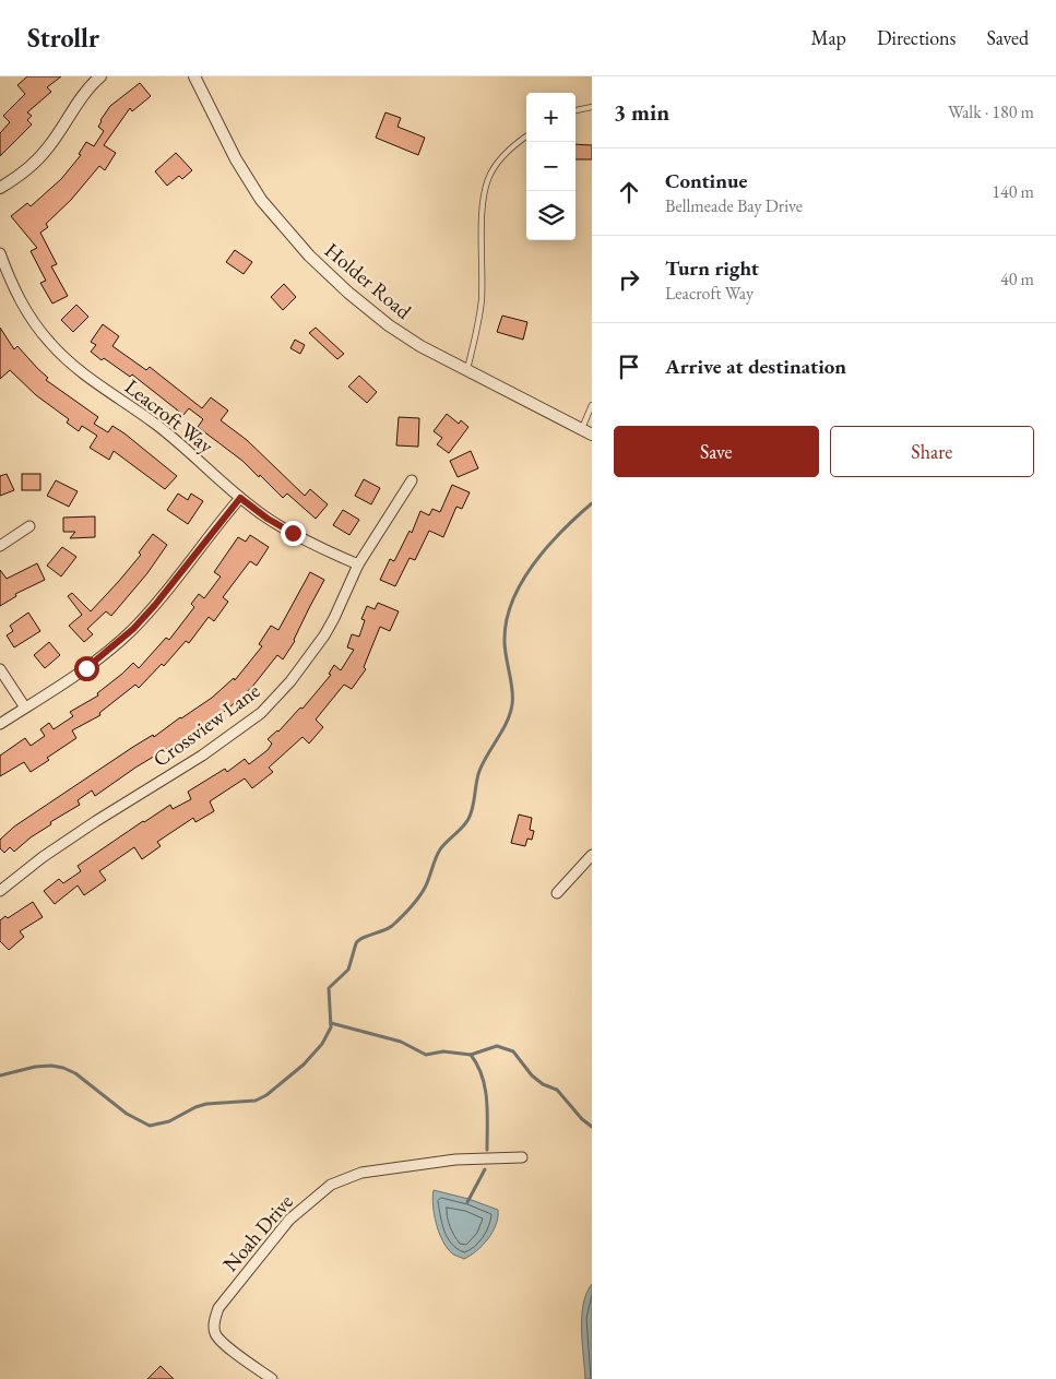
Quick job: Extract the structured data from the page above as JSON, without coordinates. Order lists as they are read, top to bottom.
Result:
{
  "streets": {
    "street": [
      "Holder Road",
      "Leacroft Way",
      "Crossview Lane",
      "Noah Drive"
    ]
  },
  "crossings": [
    ["Leacroft Way", "Crossview Lane"]
  ],
  "page": {
    "header": "Strollr",
    "nav": ["Map", "Directions", "Saved"],
    "heading": ["3 min", "Walk · 180 m"],
    "map_buttons": ["+", "−"],
    "list": [
      ["Continue", "Bellmeade Bay Drive", "140 m"],
      ["Turn right", "Leacroft Way", "40 m"],
      "Arrive at destination"
    ],
    "buttons": ["Save", "Share"]
  }
}
